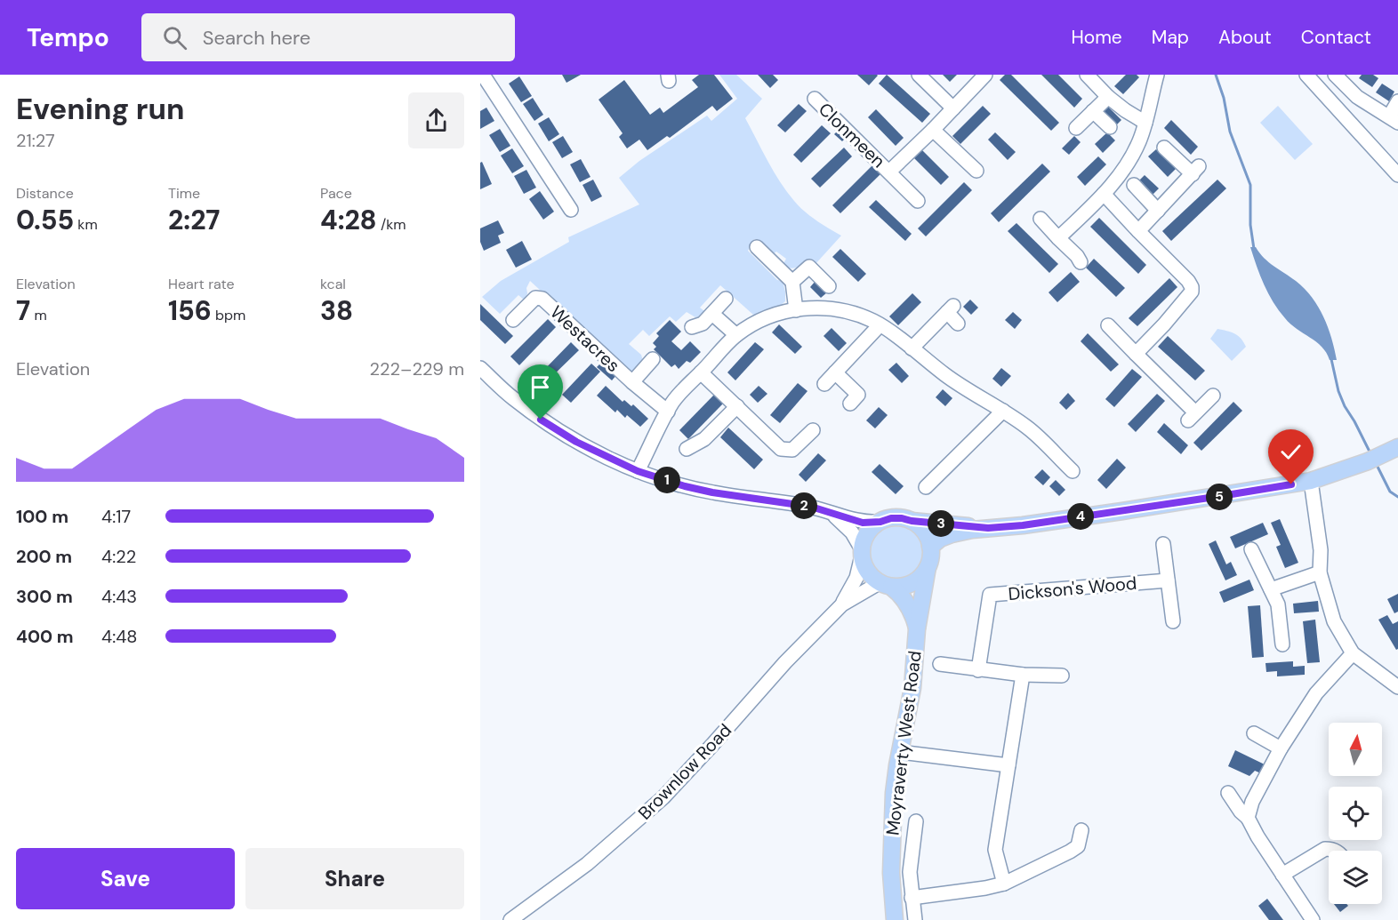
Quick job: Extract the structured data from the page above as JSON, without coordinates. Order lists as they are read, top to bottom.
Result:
{
  "streets": {
    "main road": ["Moyraverty West Road"],
    "street": [
      "Clonmeen",
      "Westacres",
      "Dickson's Wood",
      "Brownlow Road"
    ]
  },
  "crossings": [
    ["Moyraverty West Road", "Brownlow Road"]
  ],
  "north": "top",
  "page": {
    "header": "Tempo",
    "search": "Search here",
    "nav": [
      "Home",
      "Map",
      "About",
      "Contact"
    ],
    "heading": ["Evening run", "21:27"],
    "stats": [
      ["Distance", "0.55 km"],
      ["Time", "2:27"],
      ["Pace", "4:28 /km"],
      ["Elevation", "7 m"],
      ["Heart rate", "156 bpm"],
      ["kcal", "38"]
    ],
    "chart": ["Elevation", "222–229 m"],
    "pins": [
      "1",
      "5",
      "2",
      "4",
      "3"
    ],
    "list": [
      {
        "name": "100 m",
        "note": "4:17"
      },
      {
        "name": "200 m",
        "note": "4:22"
      },
      {
        "name": "300 m",
        "note": "4:43"
      },
      {
        "name": "400 m",
        "note": "4:48"
      }
    ],
    "buttons": ["Save", "Share"]
  }
}
